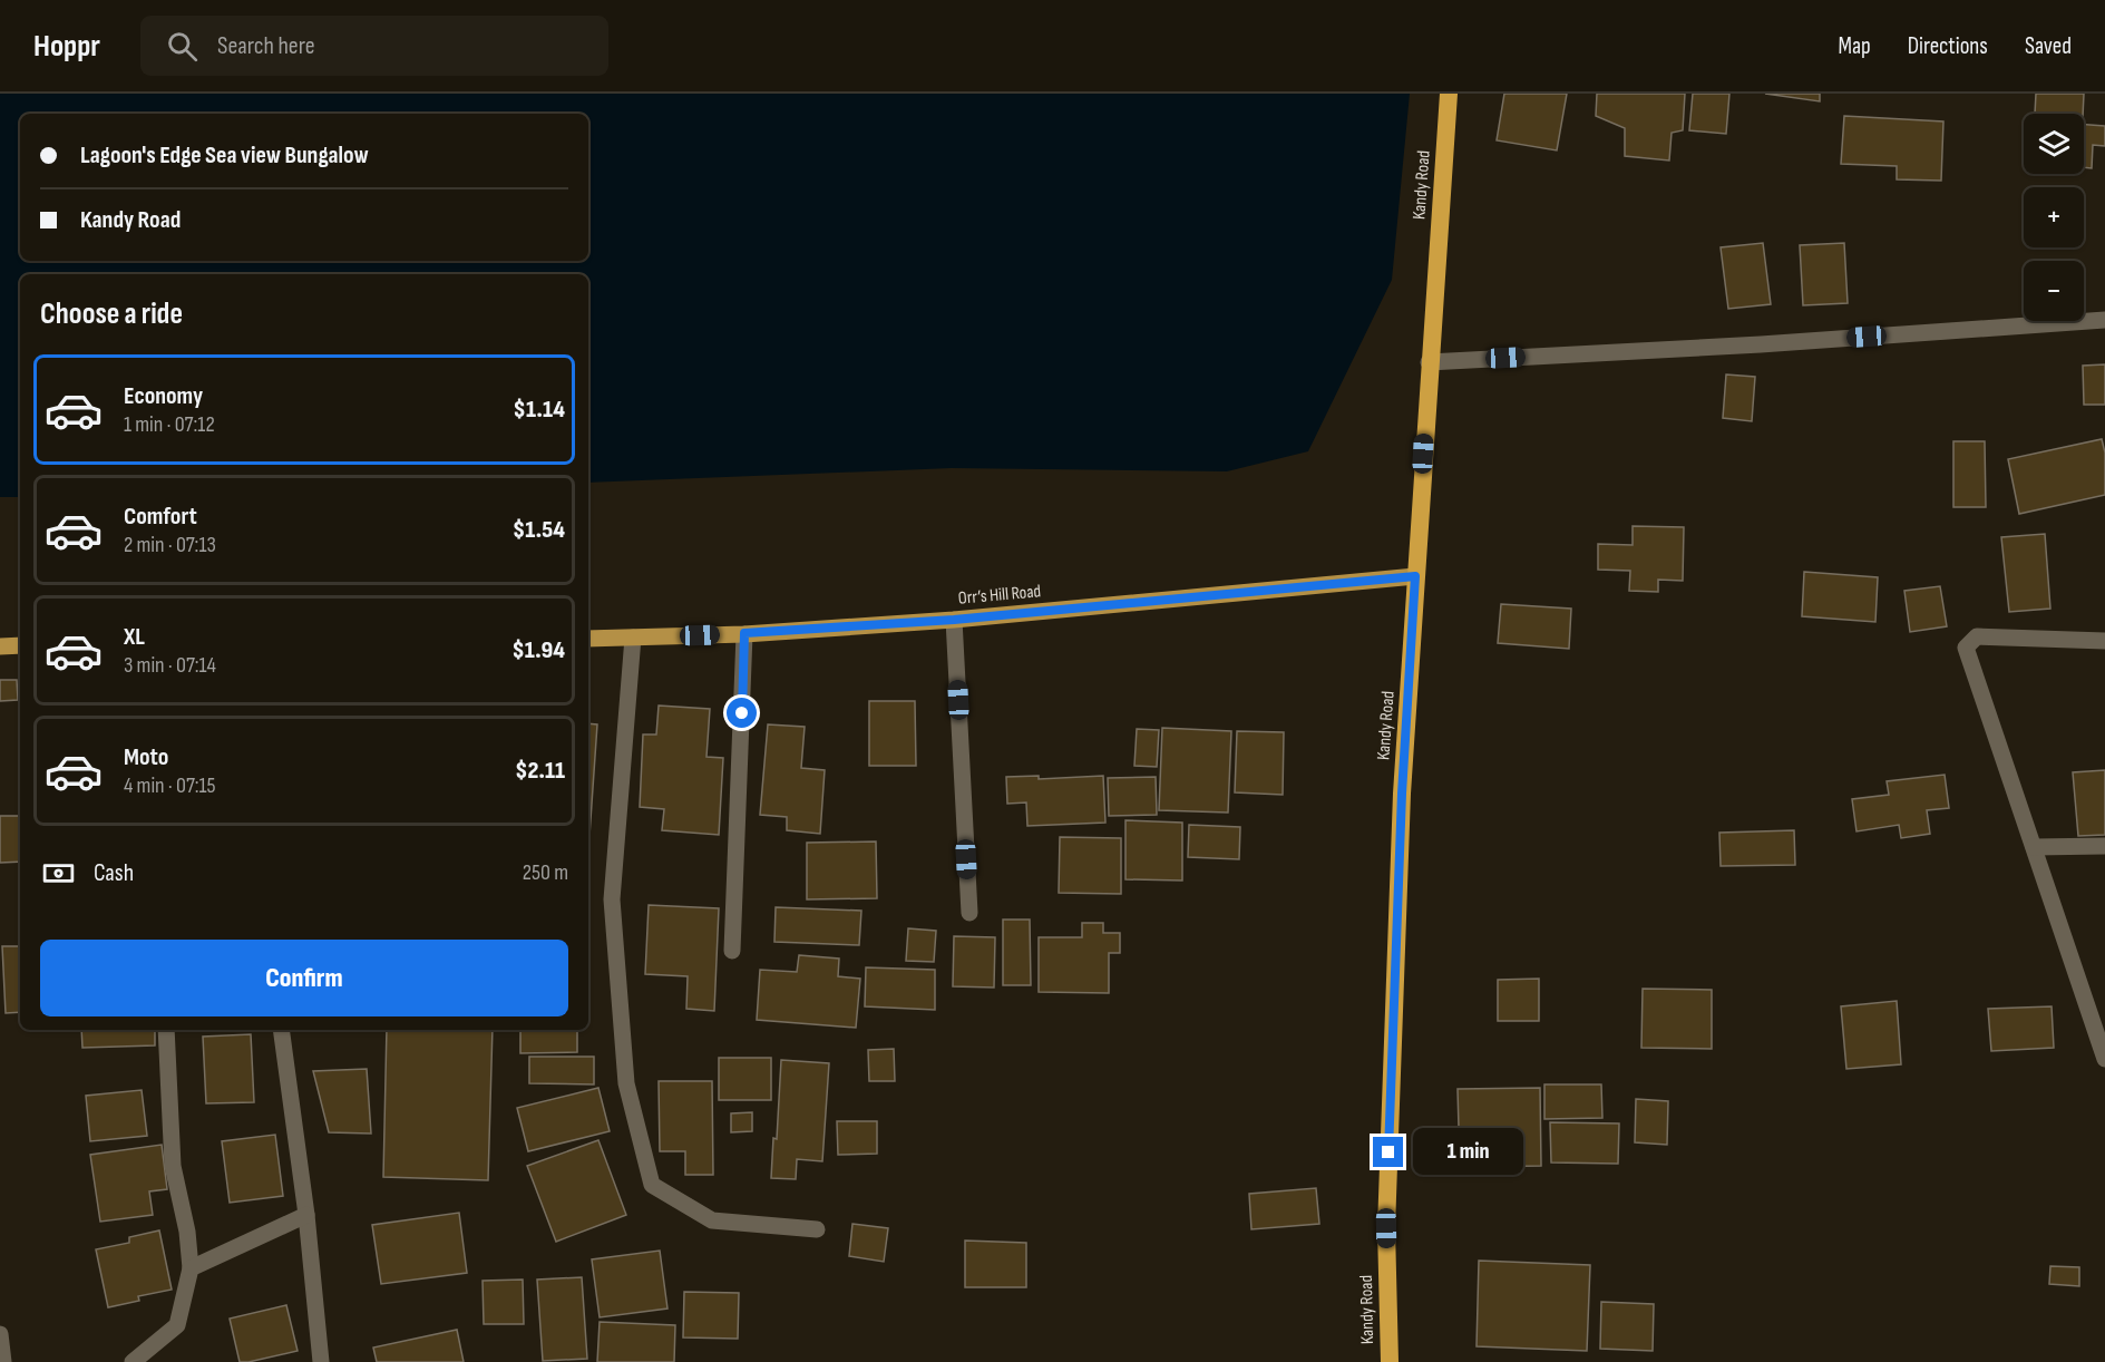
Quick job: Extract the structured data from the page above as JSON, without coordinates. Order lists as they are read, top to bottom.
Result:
{
  "streets": {
    "highway": ["Kandy Road"],
    "main road": ["Orr’s Hill Road"]
  },
  "crossings": [
    ["Kandy Road", "Orr’s Hill Road"]
  ],
  "page": {
    "header": "Hoppr",
    "search": "Search here",
    "nav": ["Map", "Directions", "Saved"],
    "map_buttons": ["+", "−"],
    "banner": ["Lagoon's Edge Sea view Bungalow", "Kandy Road"],
    "heading": "Choose a ride",
    "list": [
      {
        "name": "Economy",
        "note": "1 min · 07:12",
        "value": "$1.14"
      },
      {
        "name": "Comfort",
        "note": "2 min · 07:13",
        "value": "$1.54"
      },
      {
        "name": "XL",
        "note": "3 min · 07:14",
        "value": "$1.94"
      },
      {
        "name": "Moto",
        "note": "4 min · 07:15",
        "value": "$2.11"
      }
    ],
    "pay": ["Cash", "250 m"],
    "buttons": "Confirm",
    "bubble": "1 min"
  }
}
